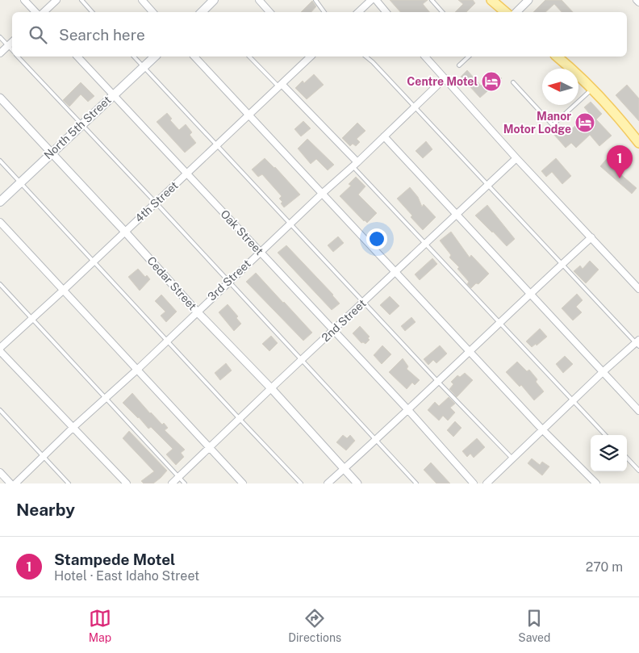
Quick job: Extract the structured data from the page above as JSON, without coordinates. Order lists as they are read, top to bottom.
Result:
{
  "streets": {
    "main road": ["North 5th Street"],
    "street": [
      "4th Street",
      "Oak Street",
      "3rd Street",
      "Cedar Street",
      "2nd Street"
    ]
  },
  "crossings": [
    ["North 5th Street", "Oak Street"],
    ["North 5th Street", "Cedar Street"],
    ["4th Street", "Oak Street"],
    ["4th Street", "Cedar Street"],
    ["Oak Street", "3rd Street"],
    ["Oak Street", "2nd Street"],
    ["3rd Street", "Cedar Street"],
    ["Cedar Street", "2nd Street"]
  ],
  "places": {
    "hotel": ["Centre Motel", "Manor Motor Lodge"]
  },
  "north": "left",
  "page": {
    "search": "Search here",
    "pins": "1",
    "heading": "Nearby",
    "list": [
      {
        "mark": "1",
        "name": "Stampede Motel",
        "note": "Hotel · East Idaho Street",
        "value": "270 m"
      }
    ],
    "nav": ["Map", "Directions", "Saved"]
  }
}
